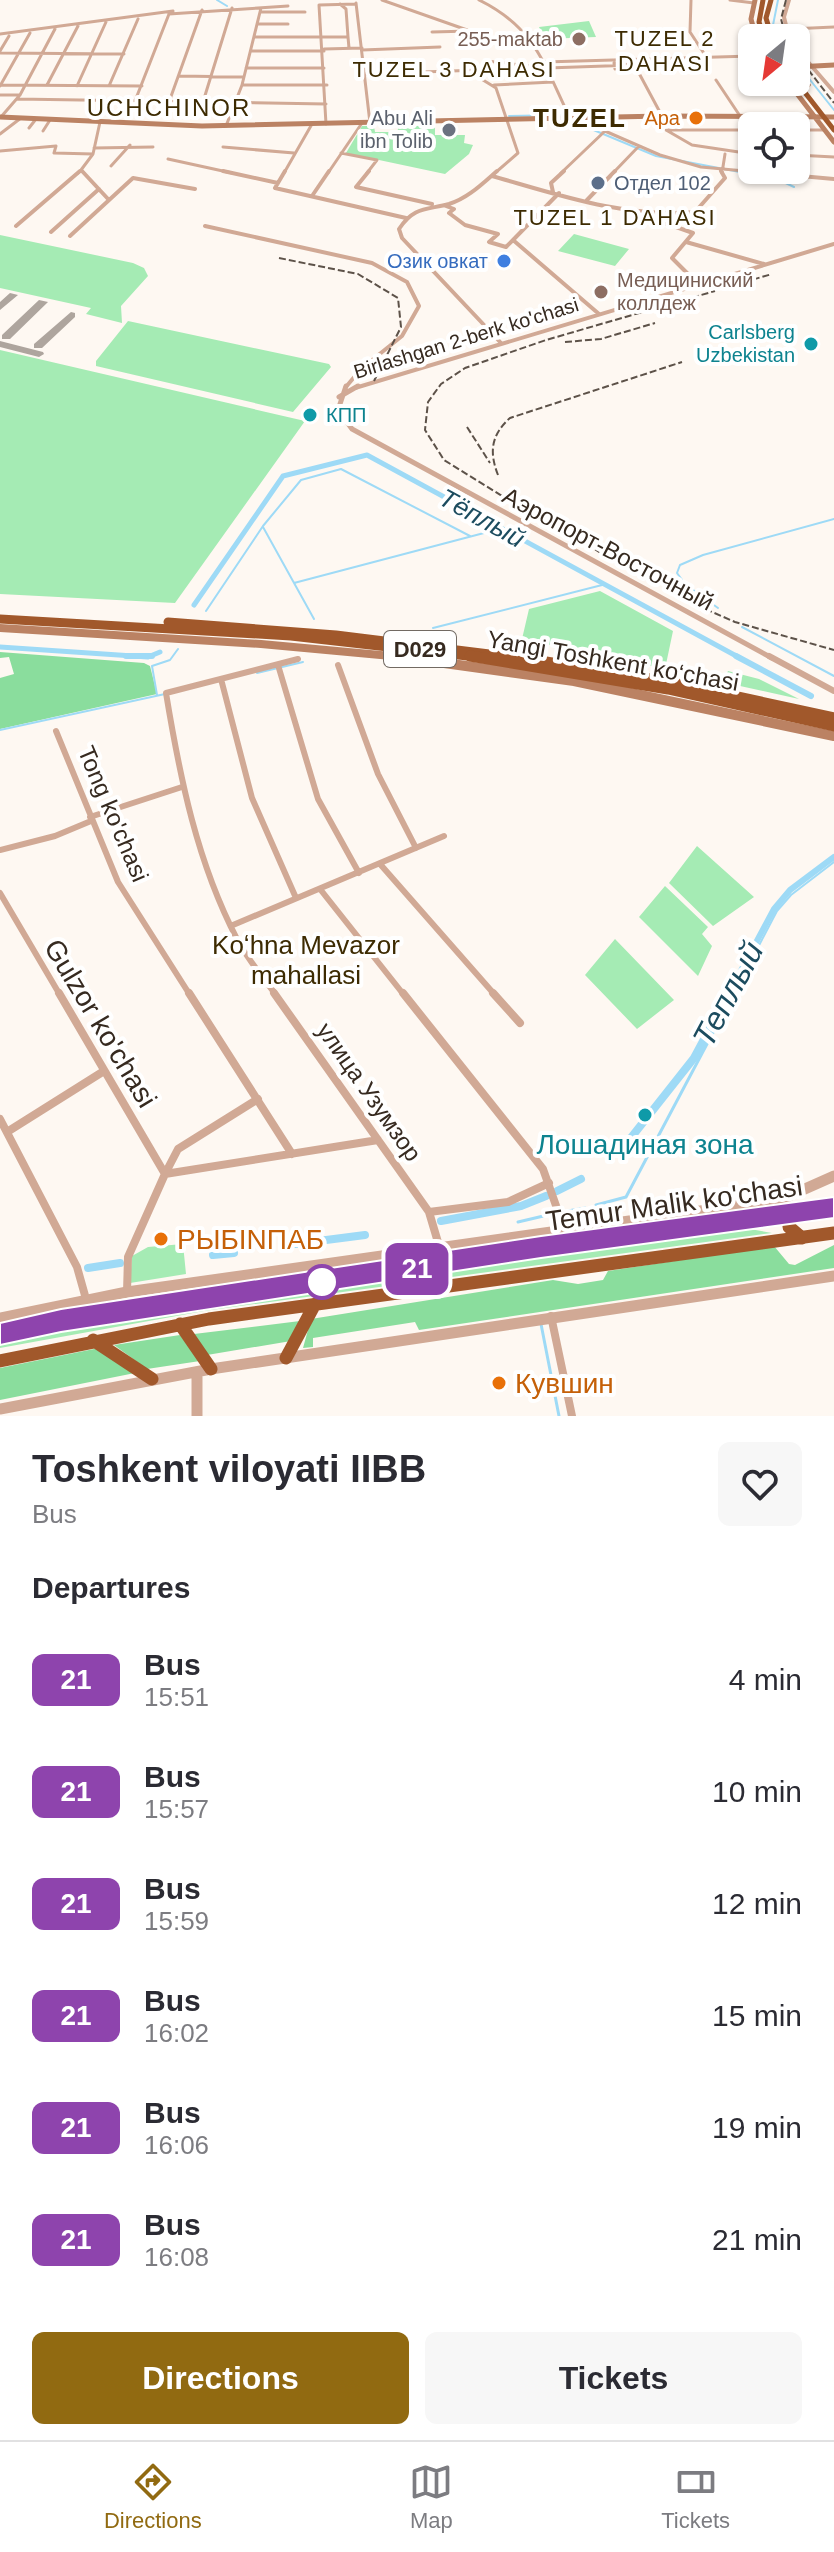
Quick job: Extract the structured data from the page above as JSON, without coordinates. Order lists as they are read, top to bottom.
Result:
{
  "streets": {
    "highway": ["D029", "Yangi Toshkent ko‘chasi", "Temur Malik ko'chasi"],
    "street": [
      "Birlashgan 2-berk ko'chasi",
      "Аэропорт-Восточный",
      "Tong ko'chasi",
      "Gulzor ko'chasi",
      "улица Узумзор"
    ]
  },
  "crossings": [
    ["Birlashgan 2-berk ko'chasi", "Аэропорт-Восточный"]
  ],
  "districts": [
    "TUZEL 2 DAHASI",
    "TUZEL 3 DAHASI",
    "UCHCHINOR",
    "TUZEL",
    "TUZEL 1 DAHASI",
    "Koʻhna Mevazor mahallasi"
  ],
  "water": ["Тёплый", "Теплый"],
  "places": [
    "255-maktab",
    "Ара",
    "Abu Ali ibn Tolib",
    "Отдел 102",
    "Озик овкат",
    "Медициниский коллдеж",
    "Carlsberg Uzbekistan",
    "КПП",
    "Лошадиная зона",
    "РЫБINПАБ",
    "Кувшин"
  ],
  "lines": ["bus line 21"],
  "north": "bottom left",
  "page": {
    "on_map": "21",
    "heading": [
      ["Toshkent viloyati IIBB", "Bus"],
      "Departures"
    ],
    "list": [
      {
        "mark": "21",
        "name": "Bus",
        "note": "15:51",
        "value": "4 min"
      },
      {
        "mark": "21",
        "name": "Bus",
        "note": "15:57",
        "value": "10 min"
      },
      {
        "mark": "21",
        "name": "Bus",
        "note": "15:59",
        "value": "12 min"
      },
      {
        "mark": "21",
        "name": "Bus",
        "note": "16:02",
        "value": "15 min"
      },
      {
        "mark": "21",
        "name": "Bus",
        "note": "16:06",
        "value": "19 min"
      },
      {
        "mark": "21",
        "name": "Bus",
        "note": "16:08",
        "value": "21 min"
      }
    ],
    "buttons": ["Directions", "Tickets"],
    "tabs": ["Directions", "Map", "Tickets"]
  }
}
